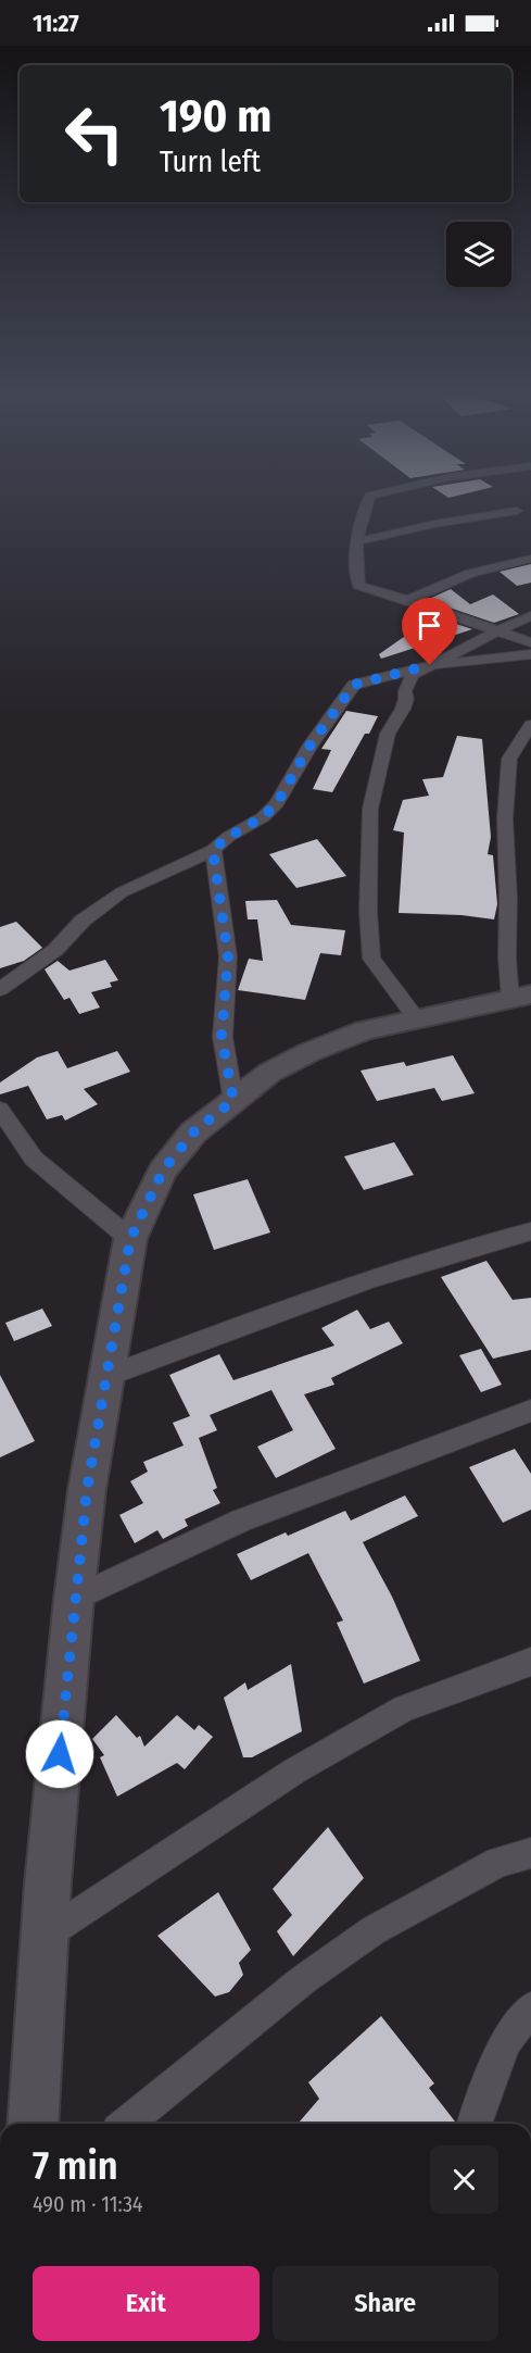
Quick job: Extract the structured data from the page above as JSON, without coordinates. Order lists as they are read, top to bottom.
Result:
{
  "page": {
    "status": "11:27",
    "turn": ["190 m", "Turn left"],
    "heading": ["7 min", "490 m · 11:34"],
    "buttons": ["Exit", "Share"]
  }
}
